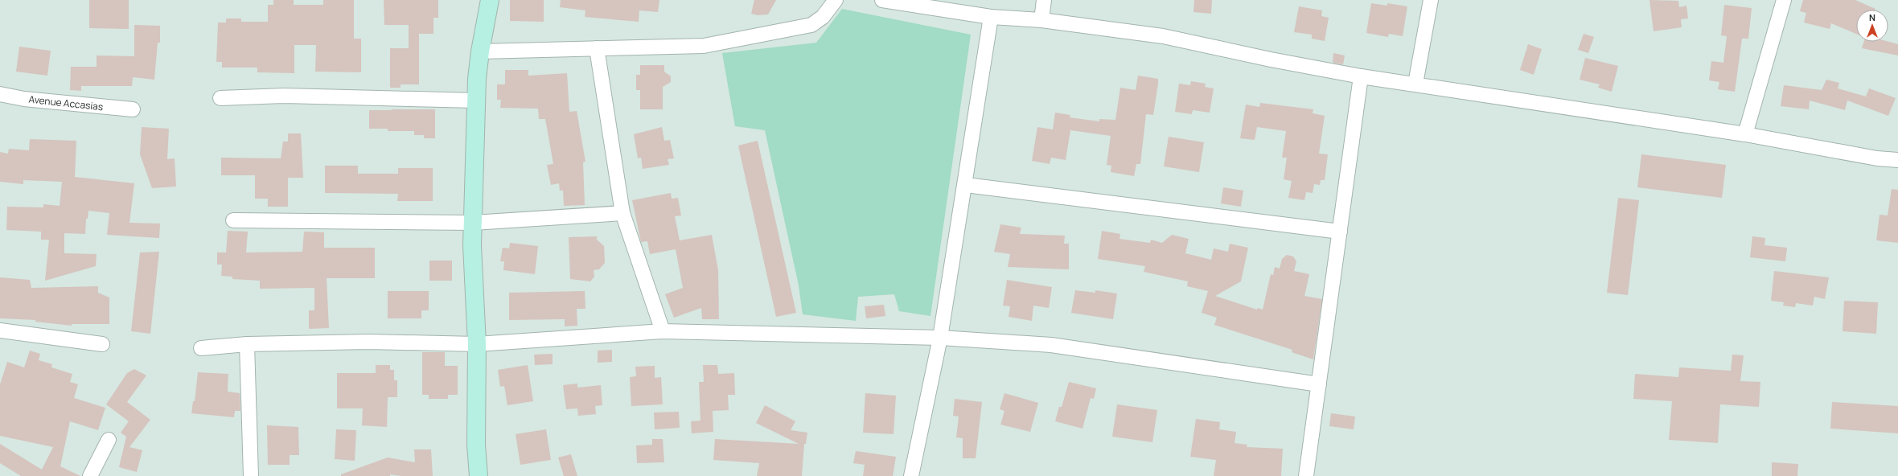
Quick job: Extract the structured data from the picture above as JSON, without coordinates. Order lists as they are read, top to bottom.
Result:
{
  "streets": {
    "street": ["Avenue Accasias"]
  },
  "north": "top"
}
